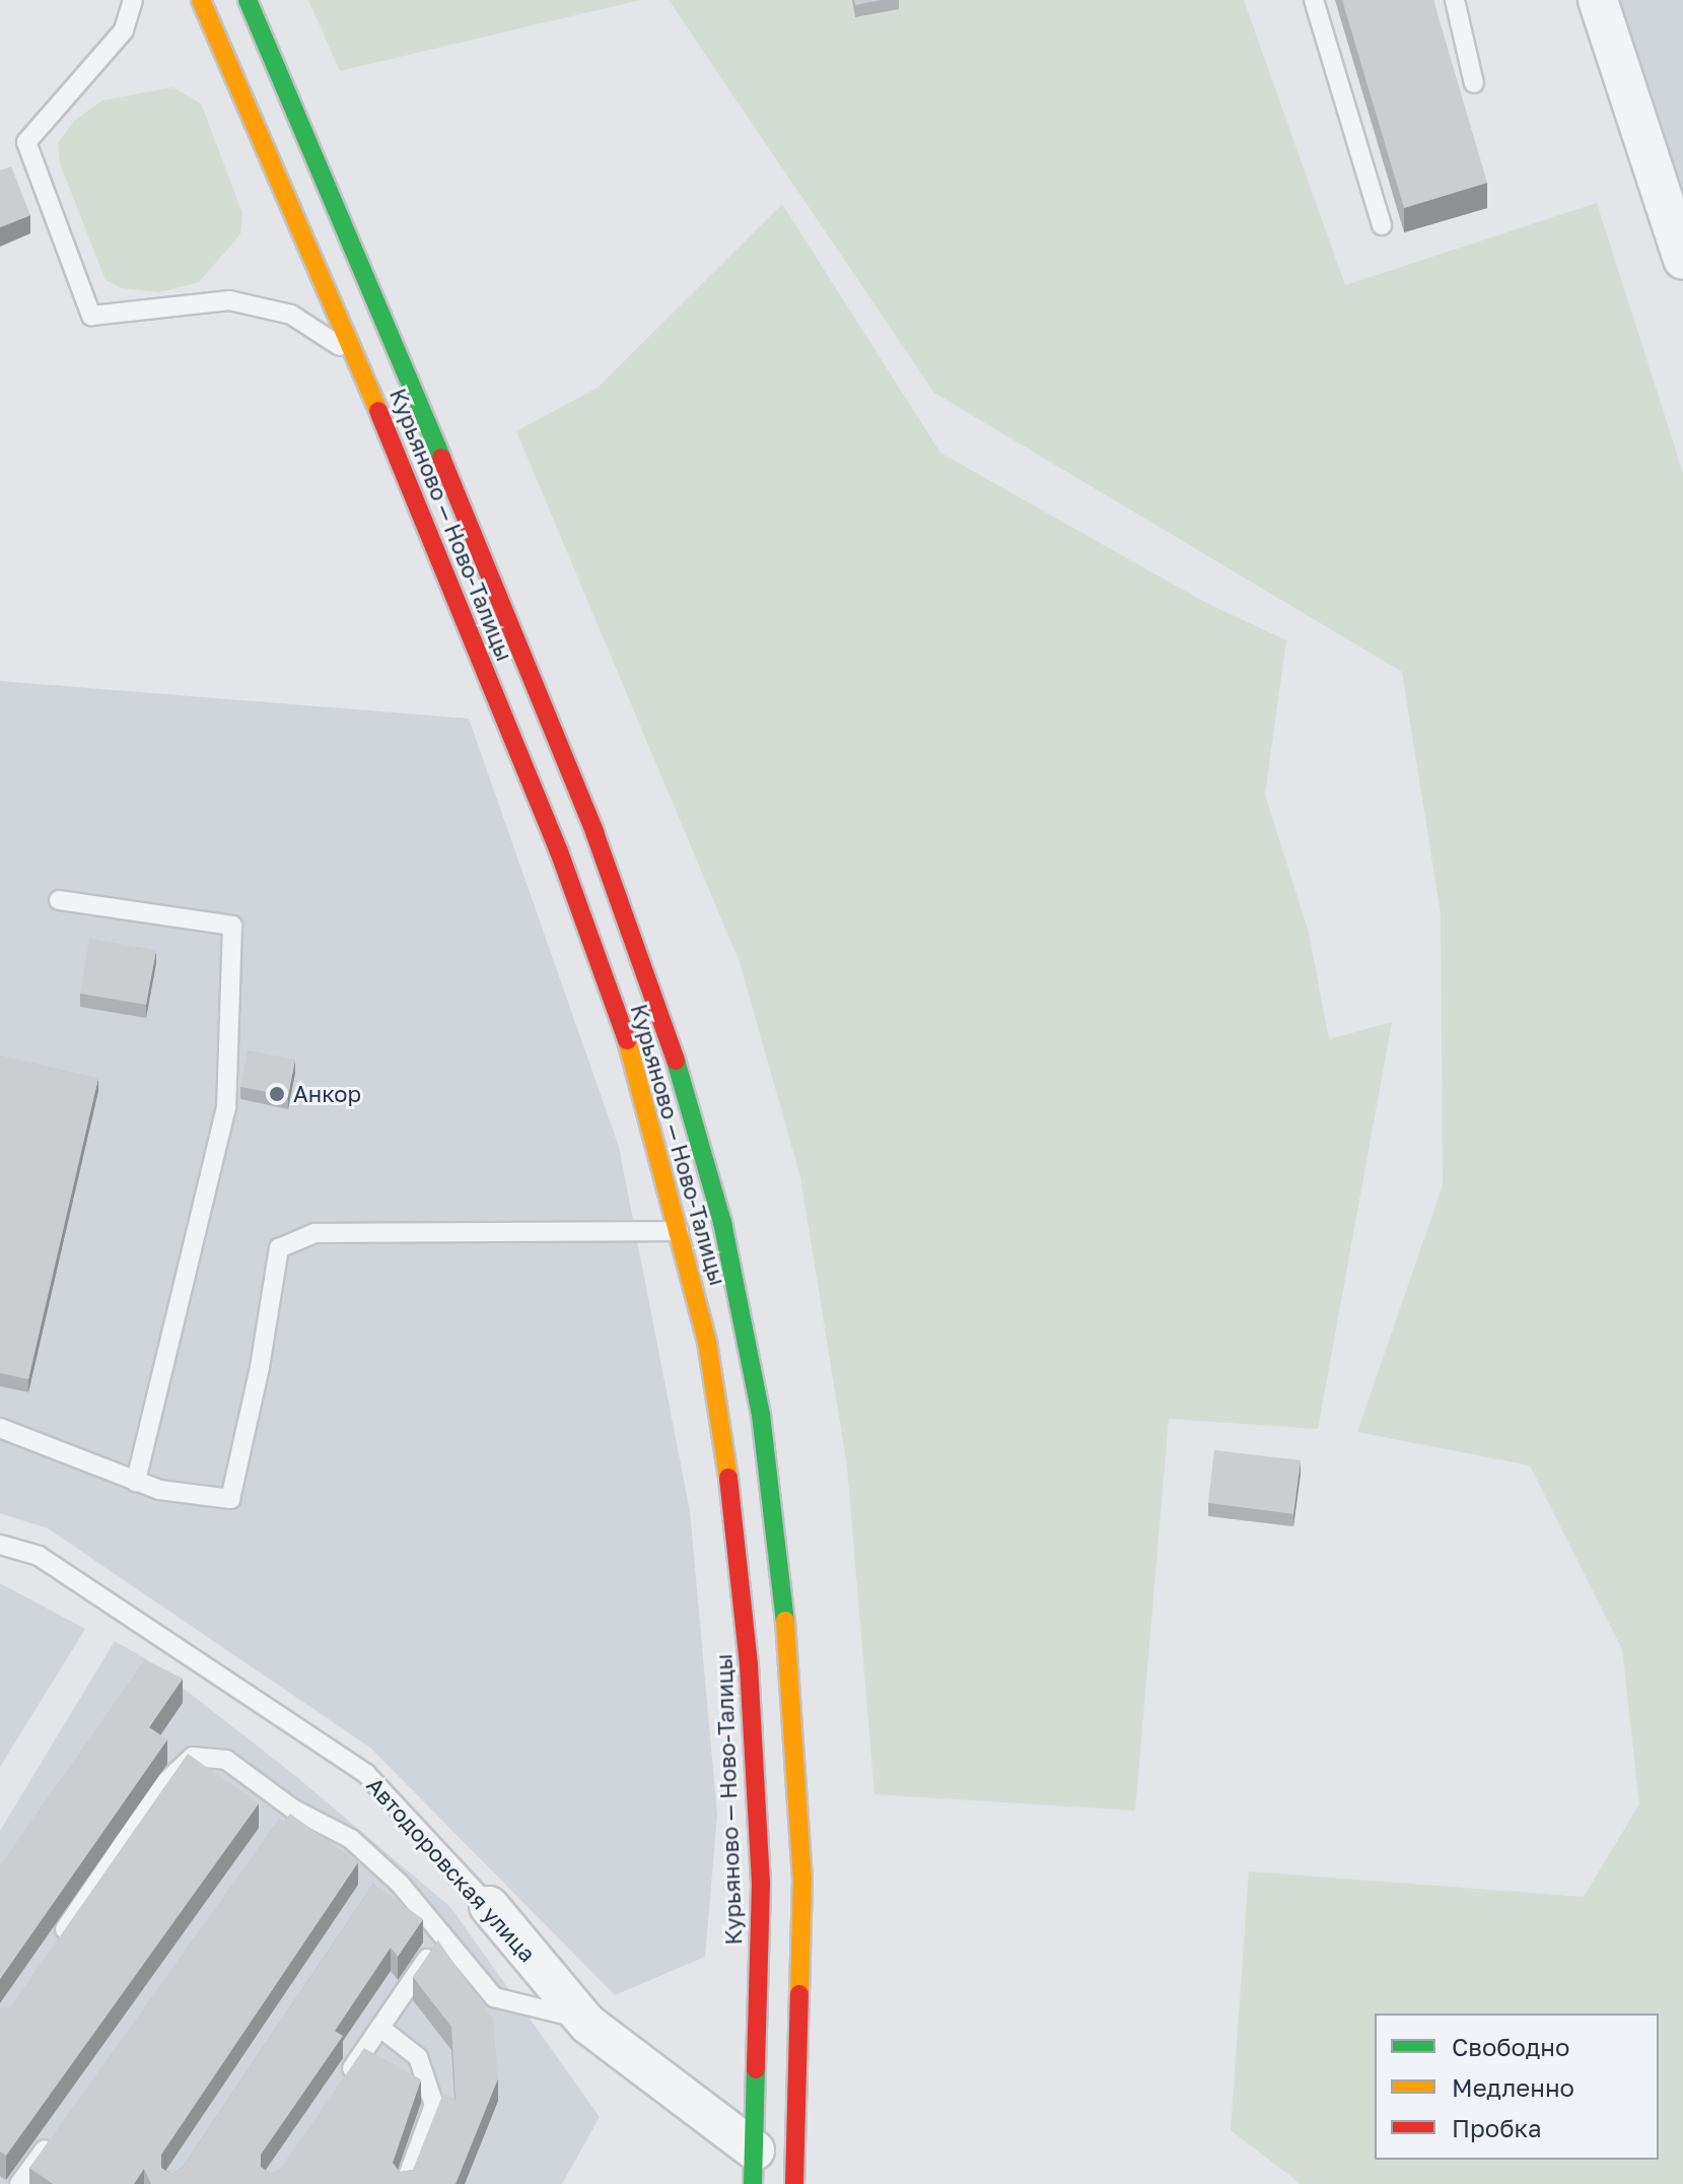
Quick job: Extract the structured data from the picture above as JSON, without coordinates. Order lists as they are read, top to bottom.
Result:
{
  "streets": {
    "main road": ["Курьяново — Ново-Талицы"],
    "street": ["Автодоровская улица"]
  },
  "crossings": [
    ["Курьяново — Ново-Талицы", "Автодоровская улица"]
  ],
  "places": ["Анкор"],
  "legend": ["Свободно", "Медленно", "Пробка"]
}
